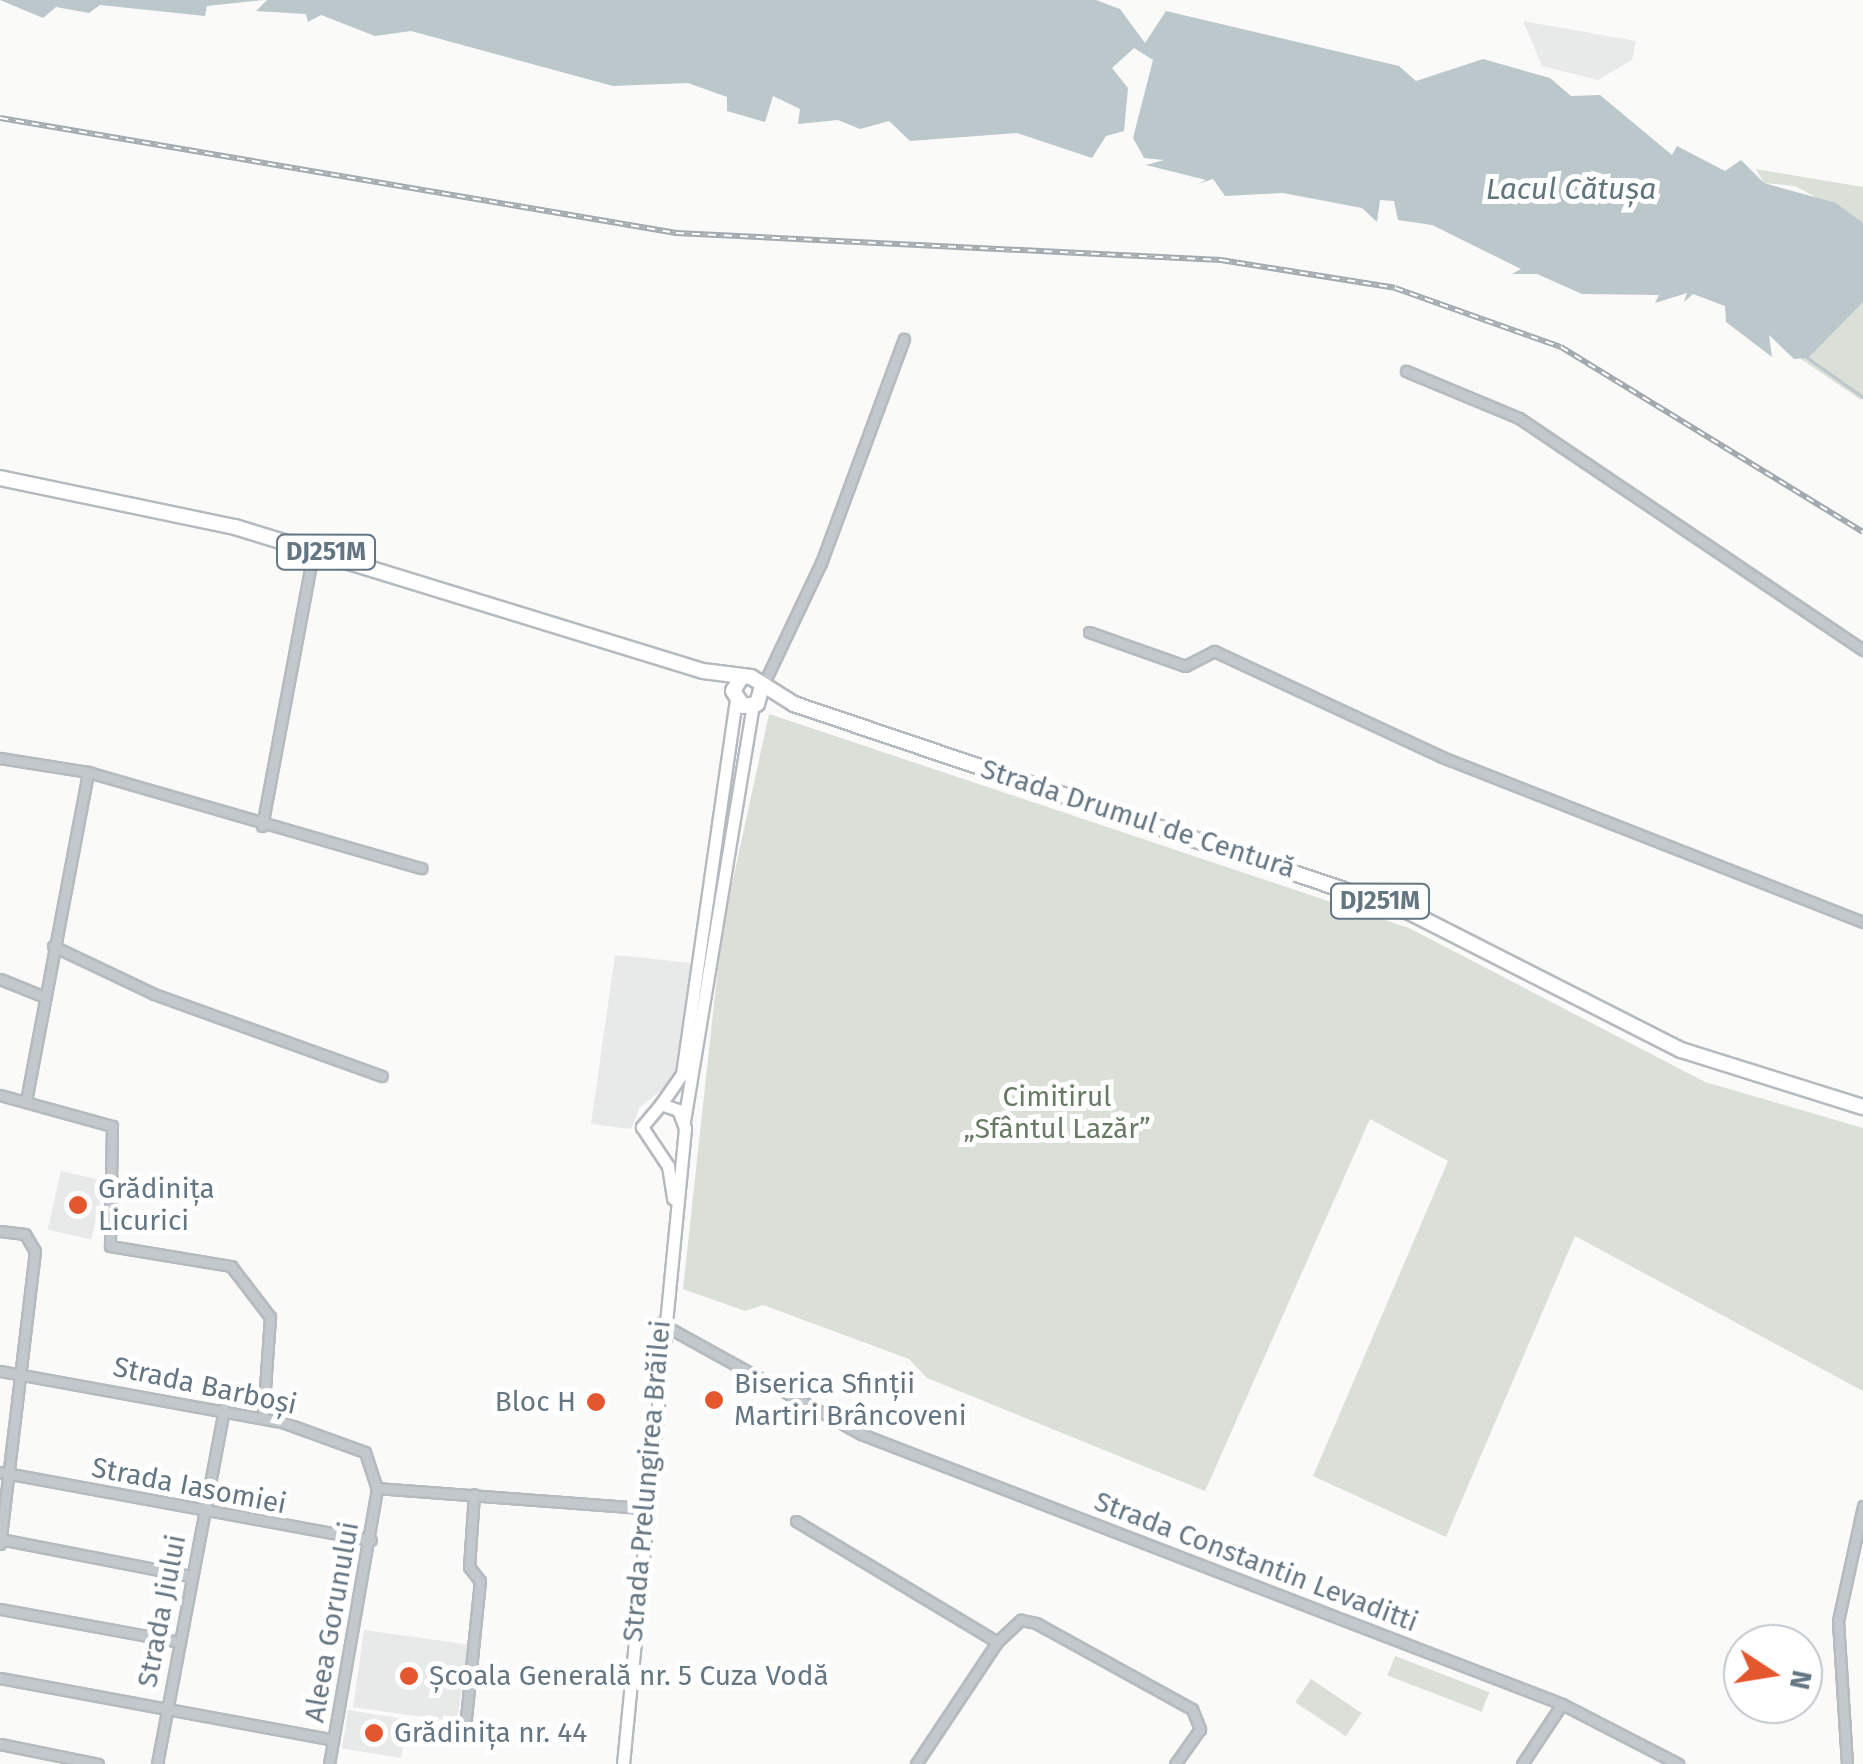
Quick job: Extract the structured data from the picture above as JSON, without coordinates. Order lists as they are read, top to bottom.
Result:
{
  "streets": {
    "highway": ["DJ251M", "Strada Drumul de Centură"],
    "main road": ["Strada Prelungirea Brăilei"],
    "street": [
      "Strada Barboși",
      "Strada Iasomiei",
      "Strada Constantin Levaditti",
      "Strada Jiului",
      "Aleea Gorunului"
    ]
  },
  "crossings": [
    ["Strada Barboși", "Strada Jiului"],
    ["Strada Barboși", "Aleea Gorunului"],
    ["Strada Prelungirea Brăilei", "Strada Constantin Levaditti"],
    ["Strada Iasomiei", "Strada Jiului"],
    ["Strada Iasomiei", "Aleea Gorunului"]
  ],
  "water": ["Lacul Cătușa"],
  "parks": ["Cimitirul „Sfântul Lazăr”"],
  "places": [
    "Grădinița Licurici",
    "Biserica Sfinții Martiri Brâncoveni",
    "Bloc H",
    "Școala Generală nr. 5 Cuza Vodă",
    "Grădinița nr. 44"
  ],
  "north": "right"
}
